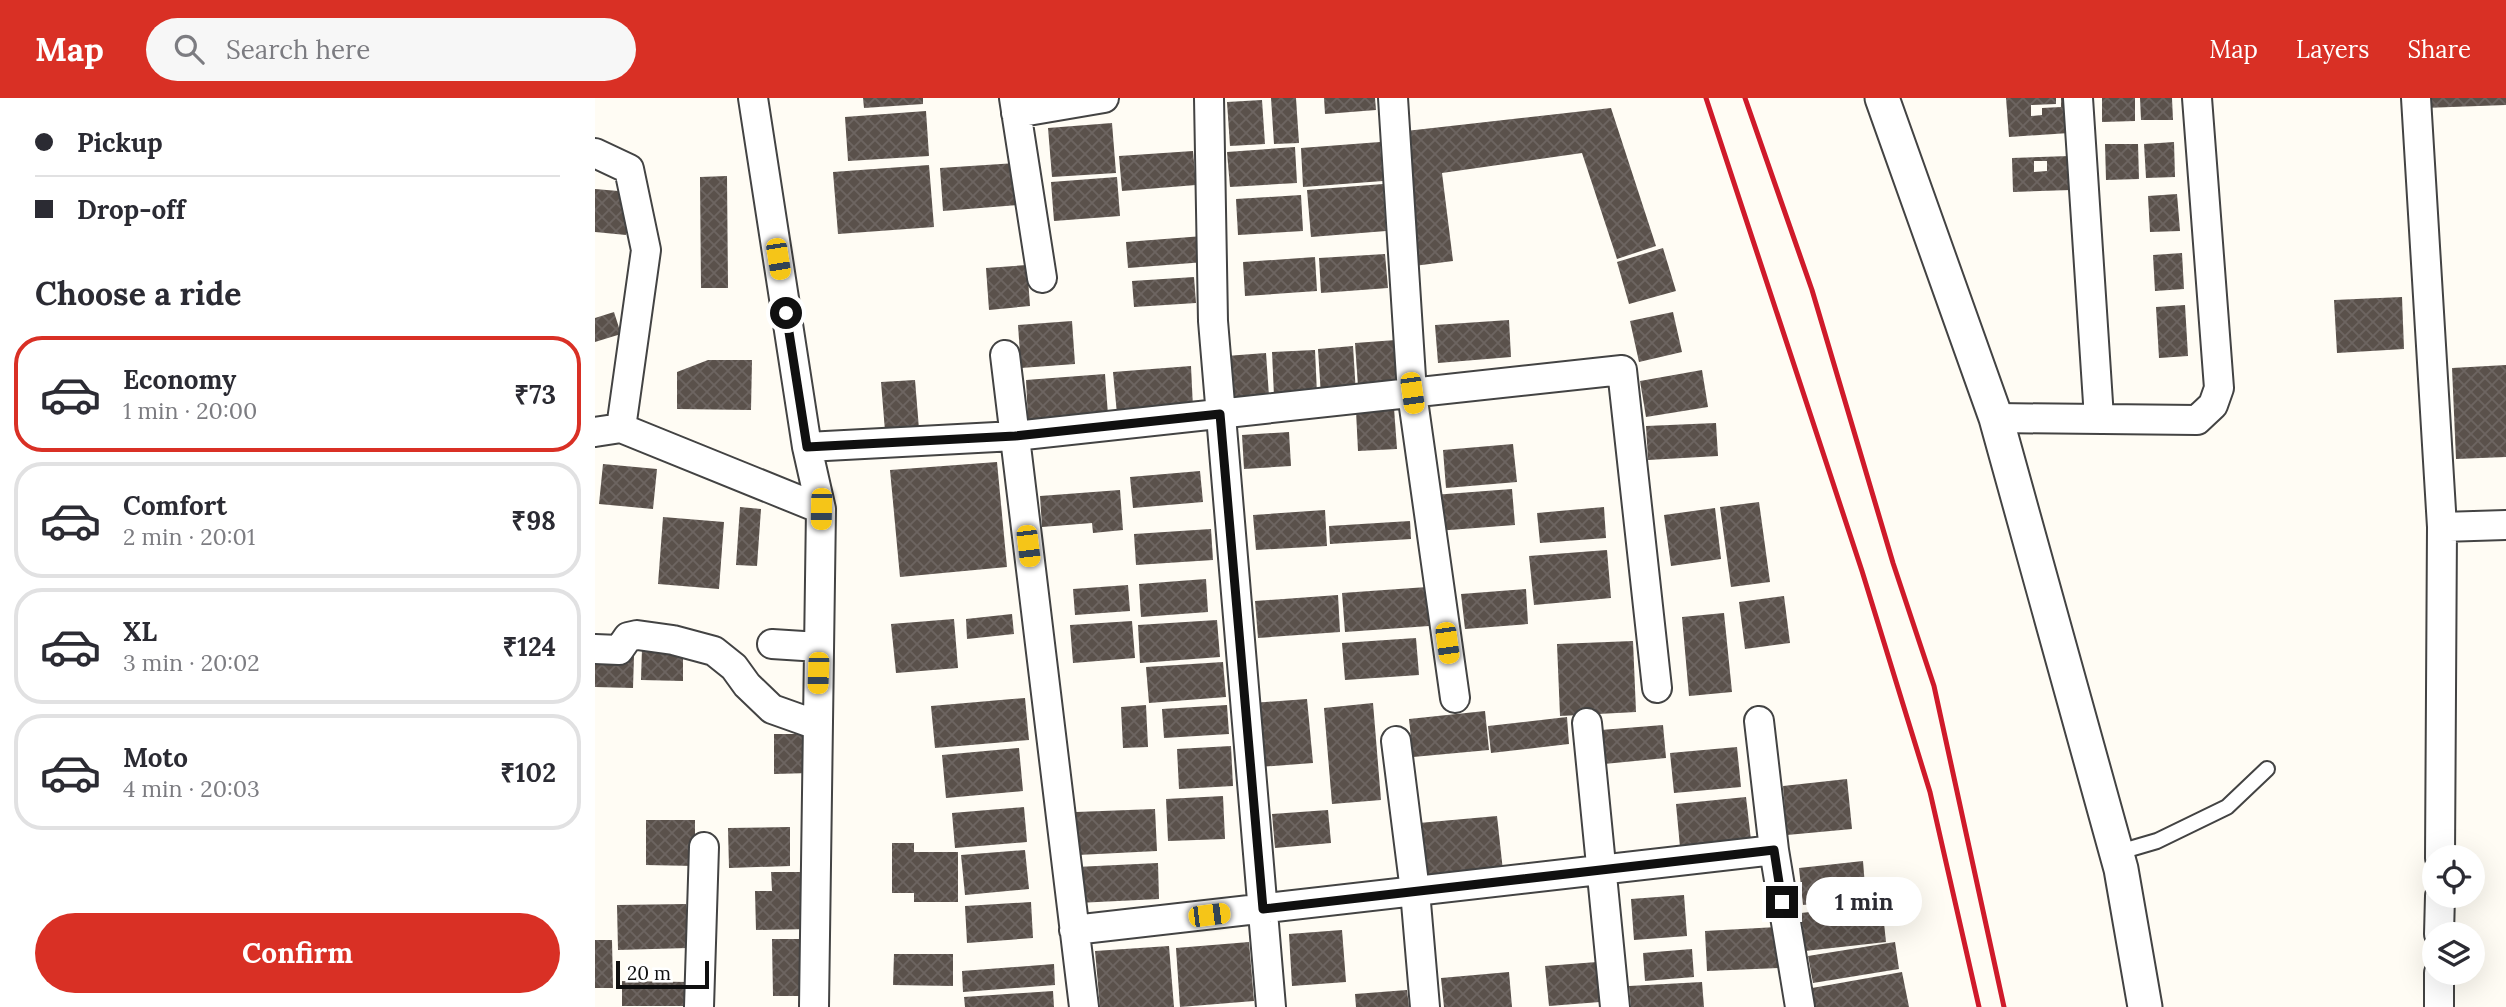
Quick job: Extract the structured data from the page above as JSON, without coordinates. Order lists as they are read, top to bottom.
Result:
{
  "scale_bar": "20 m",
  "page": {
    "header": "Map",
    "search": "Search here",
    "nav": ["Map", "Layers", "Share"],
    "banner": ["Pickup", "Drop-off"],
    "heading": "Choose a ride",
    "list": [
      {
        "name": "Economy",
        "note": "1 min · 20:00",
        "value": "₹73"
      },
      {
        "name": "Comfort",
        "note": "2 min · 20:01",
        "value": "₹98"
      },
      {
        "name": "XL",
        "note": "3 min · 20:02",
        "value": "₹124"
      },
      {
        "name": "Moto",
        "note": "4 min · 20:03",
        "value": "₹102"
      }
    ],
    "bubble": "1 min",
    "buttons": "Confirm",
    "scale": "20 m"
  }
}
